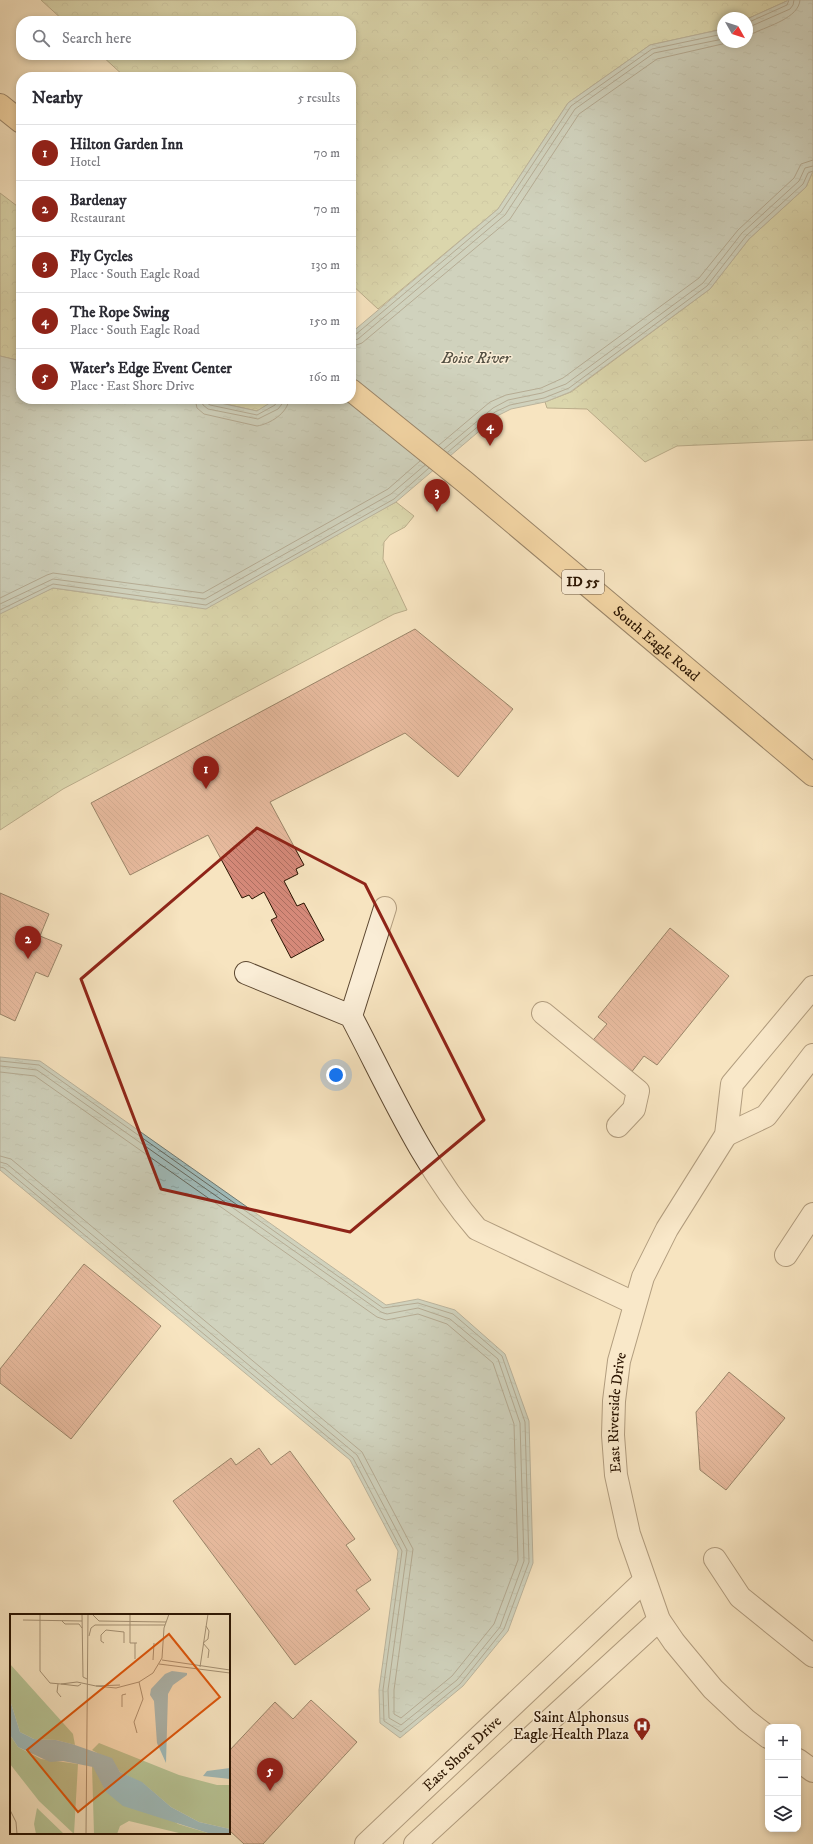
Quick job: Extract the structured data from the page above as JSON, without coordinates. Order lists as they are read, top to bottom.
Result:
{
  "streets": {
    "highway": ["ID 55", "South Eagle Road"],
    "street": ["East Riverside Drive", "East Shore Drive"]
  },
  "crossings": [
    ["East Riverside Drive", "East Shore Drive"]
  ],
  "water": ["Boise River"],
  "places": {
    "hospital": ["Saint Alphonsus Eagle Health Plaza"]
  },
  "north": "bottom right",
  "page": {
    "search": "Search here",
    "heading": ["Nearby", "5 results"],
    "list": [
      {
        "mark": "1",
        "name": "Hilton Garden Inn",
        "note": "Hotel",
        "value": "70 m"
      },
      {
        "mark": "2",
        "name": "Bardenay",
        "note": "Restaurant",
        "value": "70 m"
      },
      {
        "mark": "3",
        "name": "Fly Cycles",
        "note": "Place · South Eagle Road",
        "value": "130 m"
      },
      {
        "mark": "4",
        "name": "The Rope Swing",
        "note": "Place · South Eagle Road",
        "value": "150 m"
      },
      {
        "mark": "5",
        "name": "Water's Edge Event Center",
        "note": "Place · East Shore Drive",
        "value": "160 m"
      }
    ],
    "pins": [
      "4",
      "3",
      "1",
      "2",
      "5"
    ],
    "map_buttons": ["+", "−"]
  }
}
